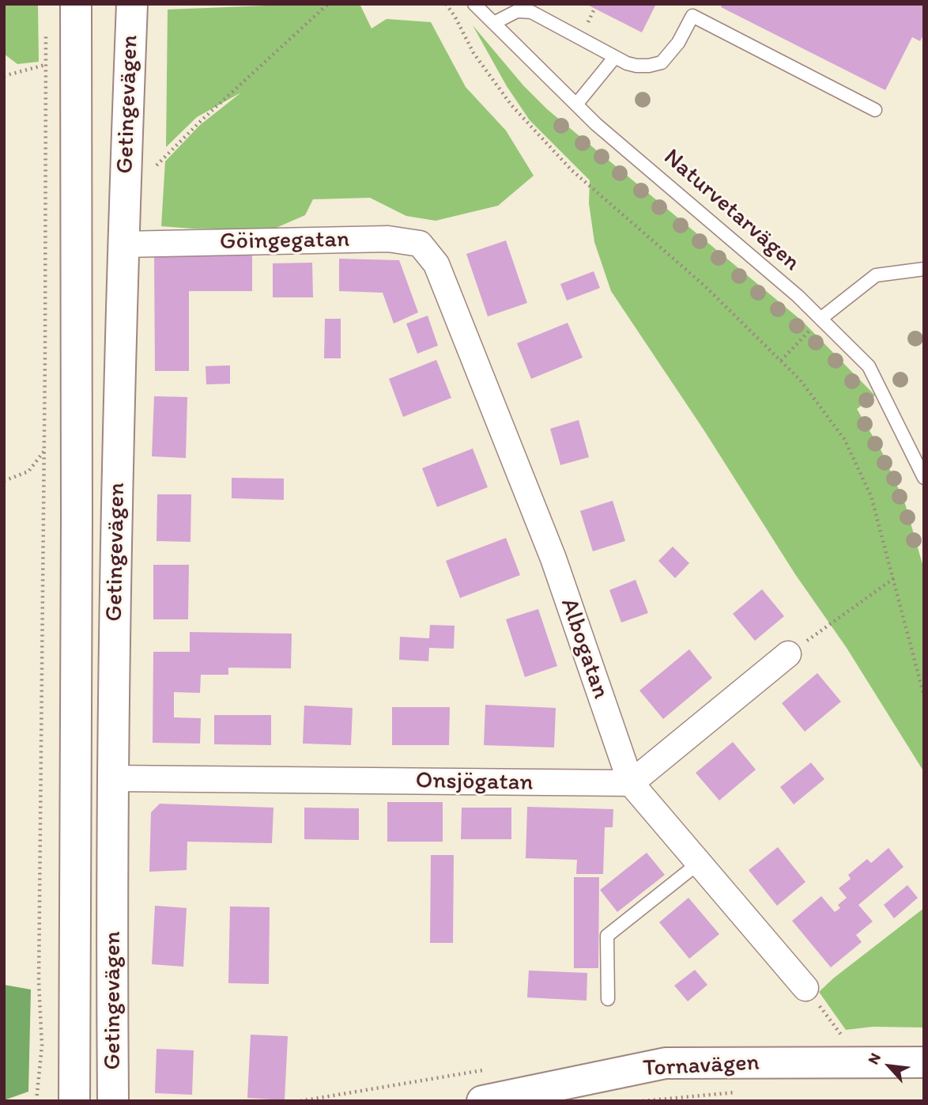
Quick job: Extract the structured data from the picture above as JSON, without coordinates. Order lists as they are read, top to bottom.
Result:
{
  "streets": {
    "main road": ["Getingevägen", "Tornavägen"],
    "street": ["Göingegatan", "Albogatan", "Onsjögatan"],
    "lane": ["Naturvetarvägen"]
  },
  "crossings": [
    ["Getingevägen", "Göingegatan"],
    ["Getingevägen", "Onsjögatan"],
    ["Göingegatan", "Albogatan"],
    ["Albogatan", "Onsjögatan"]
  ],
  "north": "top left"
}
